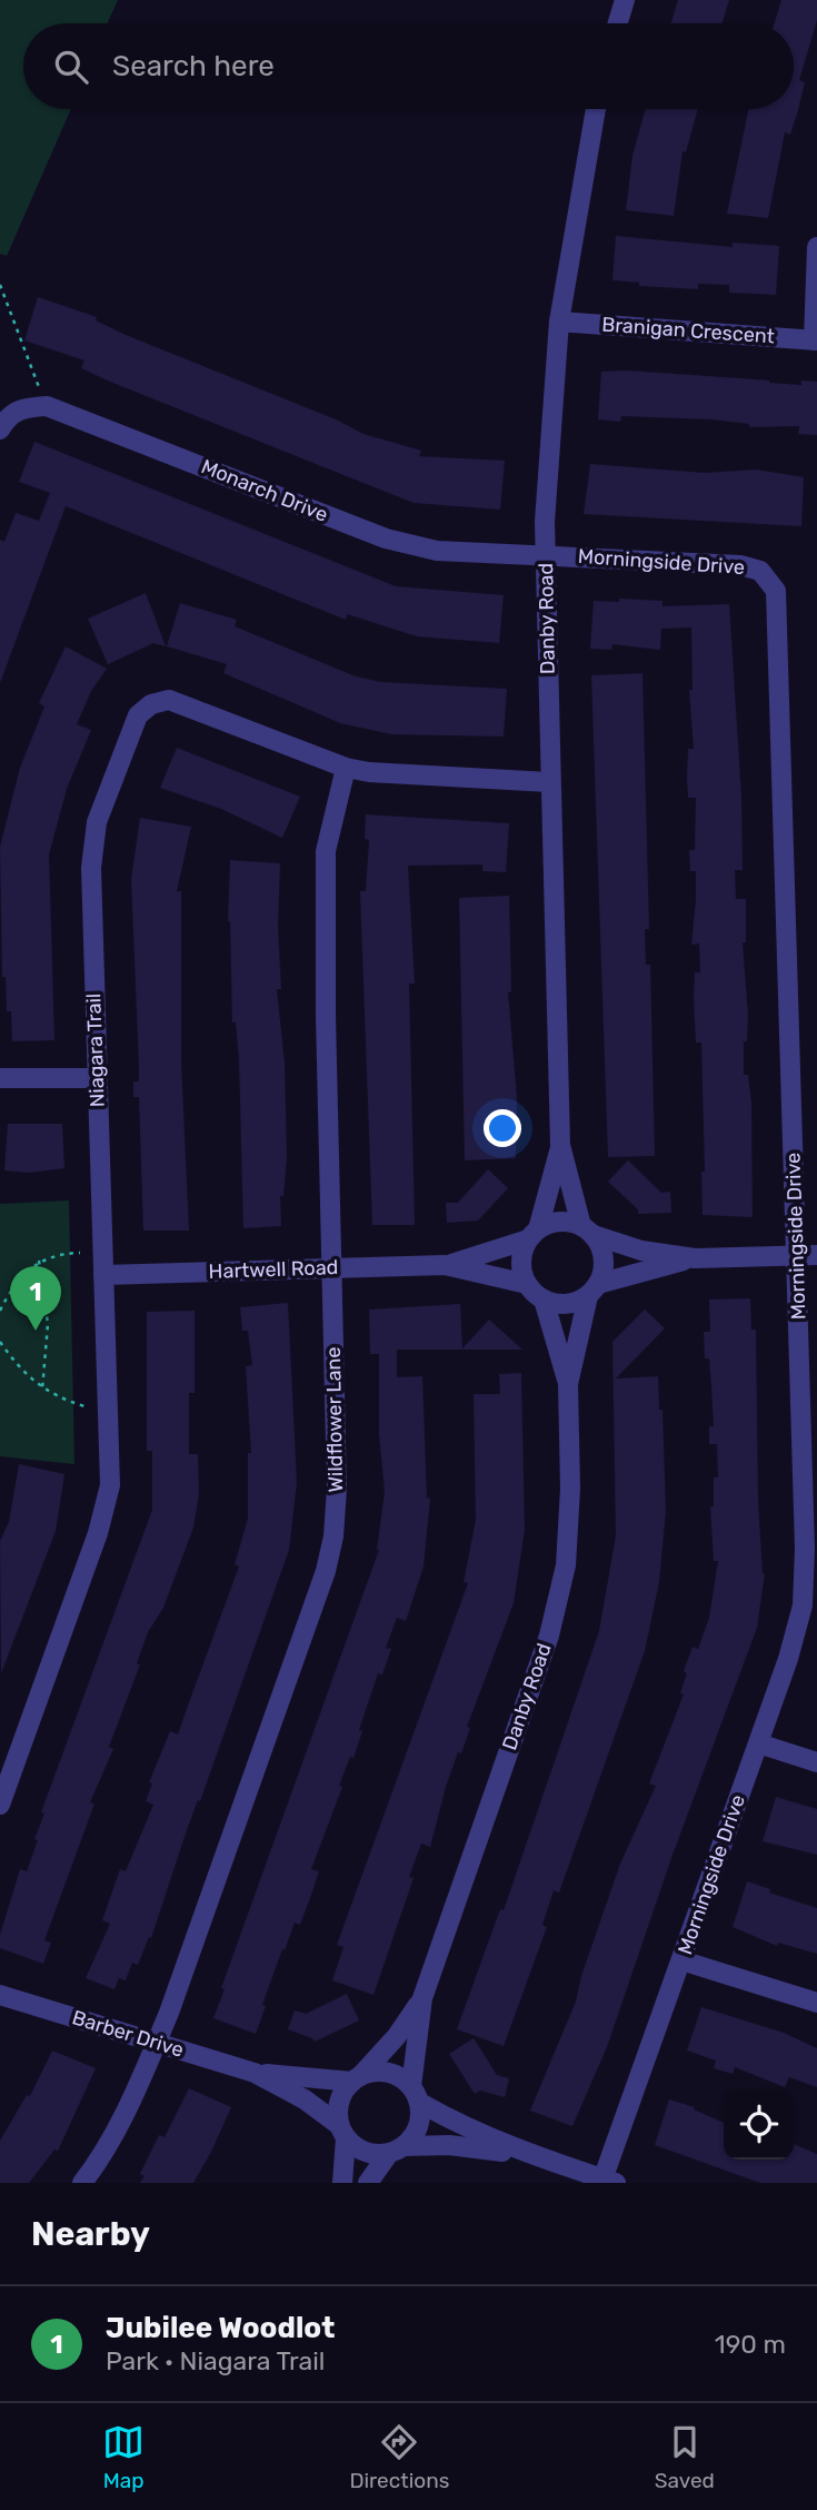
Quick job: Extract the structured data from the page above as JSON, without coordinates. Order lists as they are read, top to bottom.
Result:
{
  "streets": {
    "street": [
      "Branigan Crescent",
      "Monarch Drive",
      "Morningside Drive",
      "Danby Road",
      "Niagara Trail",
      "Hartwell Road",
      "Wildflower Lane",
      "Barber Drive"
    ]
  },
  "crossings": [
    ["Branigan Crescent", "Danby Road"],
    ["Monarch Drive", "Morningside Drive"],
    ["Monarch Drive", "Danby Road"],
    ["Morningside Drive", "Danby Road"],
    ["Danby Road", "Niagara Trail"],
    ["Danby Road", "Hartwell Road"],
    ["Danby Road", "Barber Drive"],
    ["Niagara Trail", "Hartwell Road"],
    ["Niagara Trail", "Wildflower Lane"],
    ["Hartwell Road", "Wildflower Lane"],
    ["Wildflower Lane", "Barber Drive"]
  ],
  "page": {
    "search": "Search here",
    "pins": "1",
    "heading": "Nearby",
    "list": [
      {
        "mark": "1",
        "name": "Jubilee Woodlot",
        "note": "Park · Niagara Trail",
        "value": "190 m"
      }
    ],
    "nav": ["Map", "Directions", "Saved"]
  }
}
